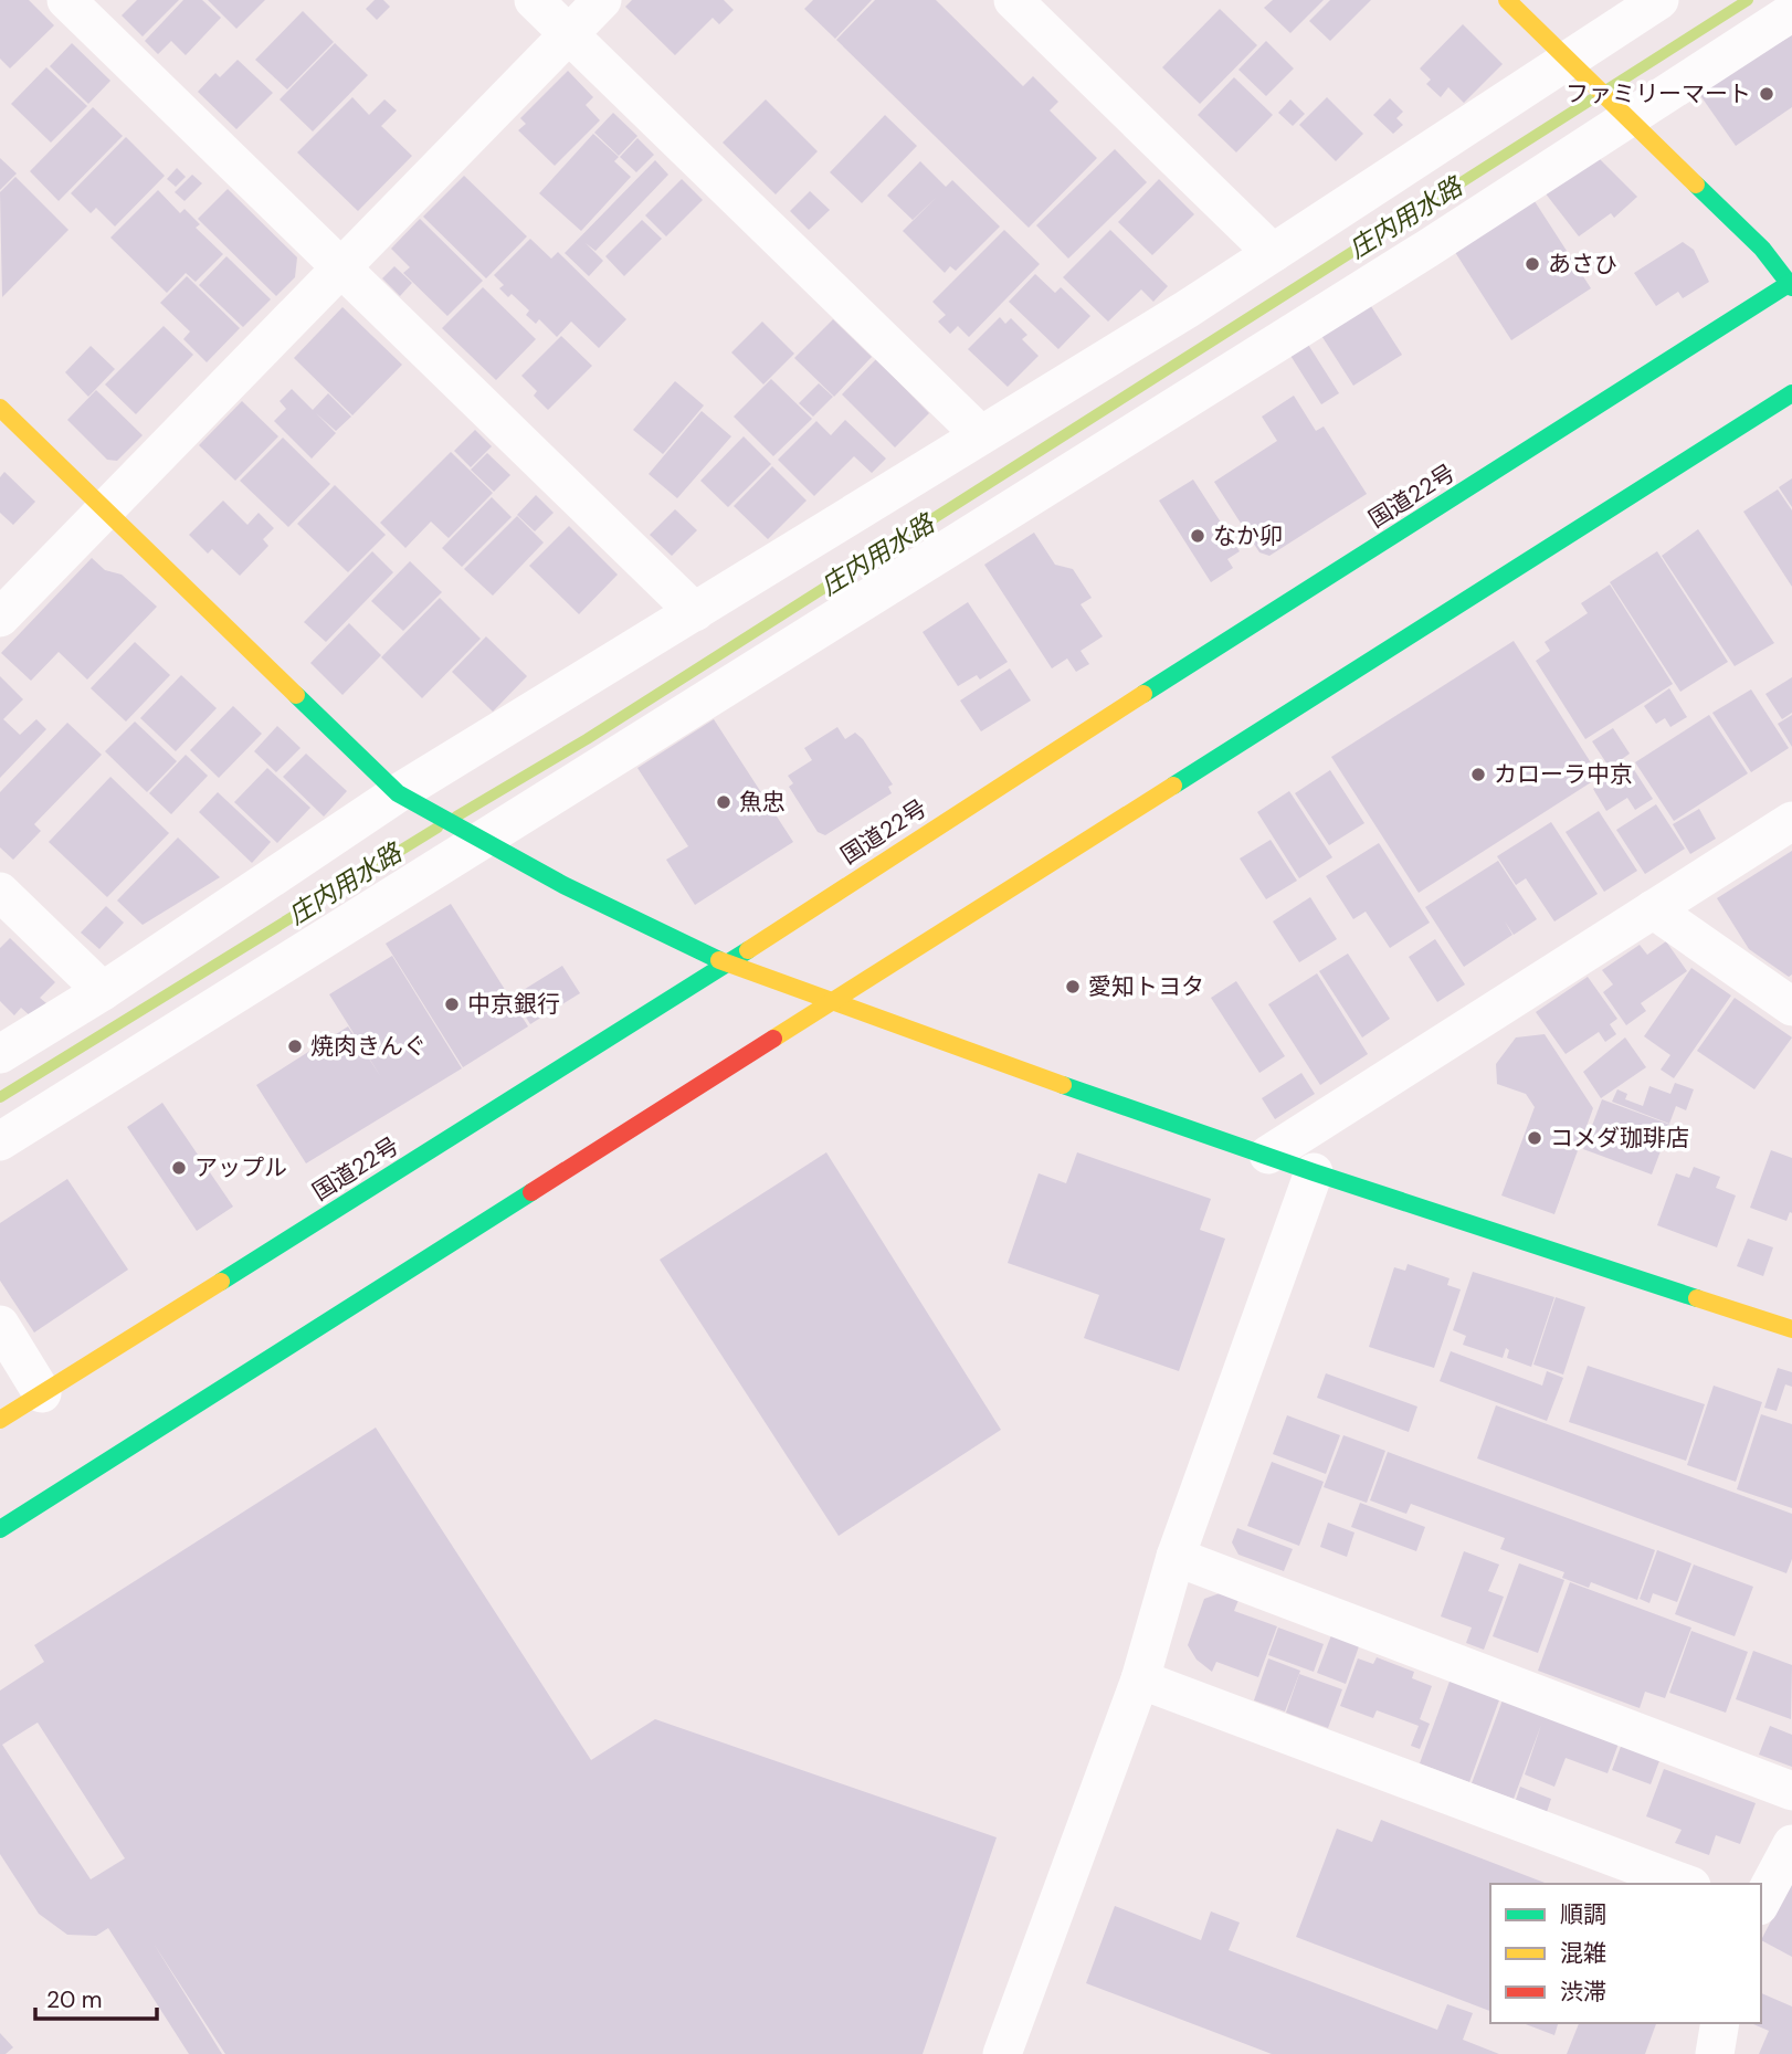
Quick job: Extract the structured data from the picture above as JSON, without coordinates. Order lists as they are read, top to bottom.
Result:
{
  "streets": {
    "main road": ["国道22号"]
  },
  "water": ["庄内用水路"],
  "places": [
    "ファミリーマート",
    "あさひ",
    "なか卯",
    "カローラ中京",
    "魚忠",
    "愛知トヨタ",
    "中京銀行",
    "焼肉きんぐ",
    "コメダ珈琲店",
    "アップル"
  ],
  "legend": ["順調", "混雑", "渋滞"],
  "scale_bar": "20 m"
}
